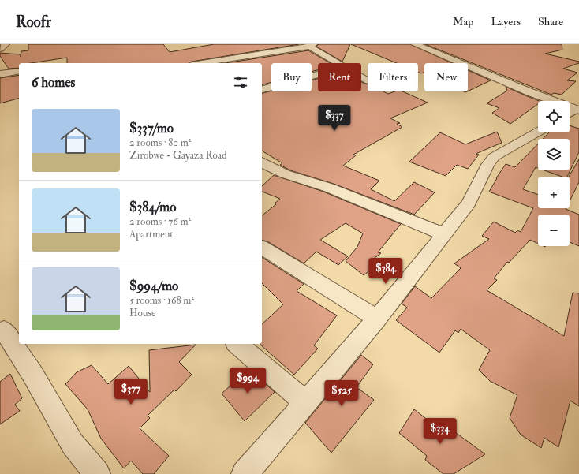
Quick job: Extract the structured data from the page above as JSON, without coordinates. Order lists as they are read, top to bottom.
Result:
{
  "page": {
    "header": "Roofr",
    "nav": ["Map", "Layers", "Share"],
    "chip": [
      "Buy",
      "Rent",
      "Filters",
      "New"
    ],
    "heading": "6 homes",
    "map_buttons": ["+", "−"],
    "list": [
      {
        "name": "$337/mo",
        "note": "2 rooms · 80 m² · Zirobwe - Gayaza Road"
      },
      {
        "name": "$384/mo",
        "note": "2 rooms · 76 m² · Apartment"
      },
      {
        "name": "$994/mo",
        "note": "5 rooms · 168 m² · House"
      }
    ],
    "price": [
      "$337",
      "$384",
      "$994",
      "$377",
      "$525",
      "$334"
    ]
  }
}
